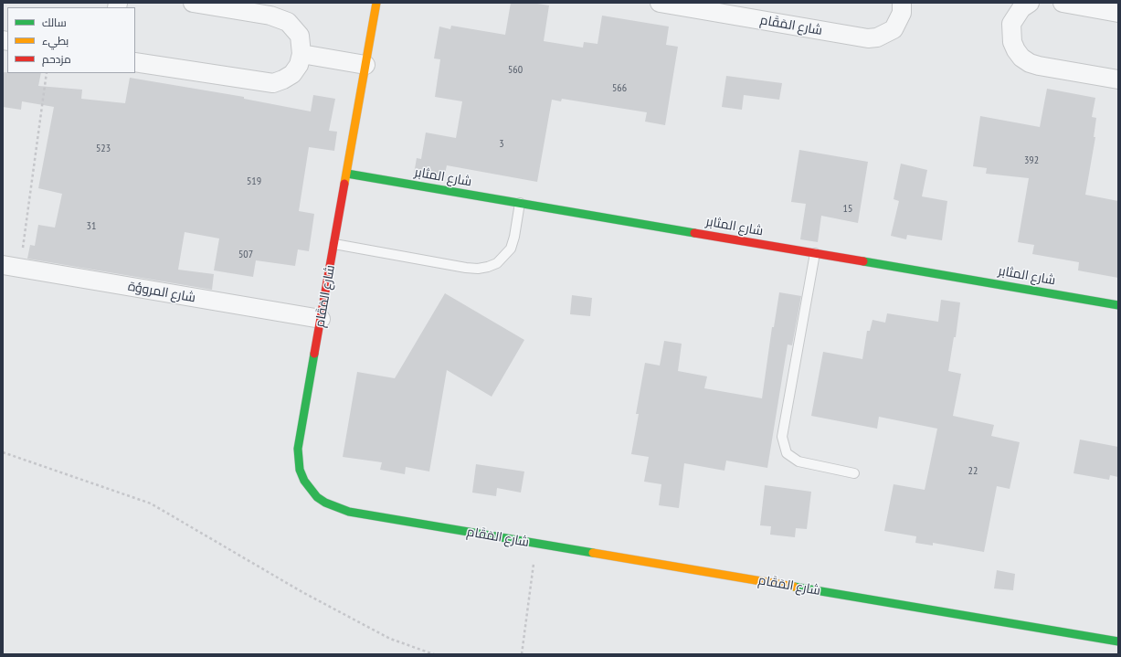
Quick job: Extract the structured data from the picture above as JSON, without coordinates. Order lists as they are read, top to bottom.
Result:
{
  "streets": {
    "street": ["شارع المَقَام", "شارع المثابر", "شارع المروؤة"]
  },
  "crossings": [
    ["شارع المَقَام", "شارع المثابر"],
    ["شارع المَقَام", "شارع المروؤة"]
  ],
  "house_numbers": [
    "560",
    "566",
    "3",
    "523",
    "392",
    "519",
    "15",
    "31",
    "507",
    "22"
  ],
  "legend": ["سالك", "بطيء", "مزدحم"]
}
